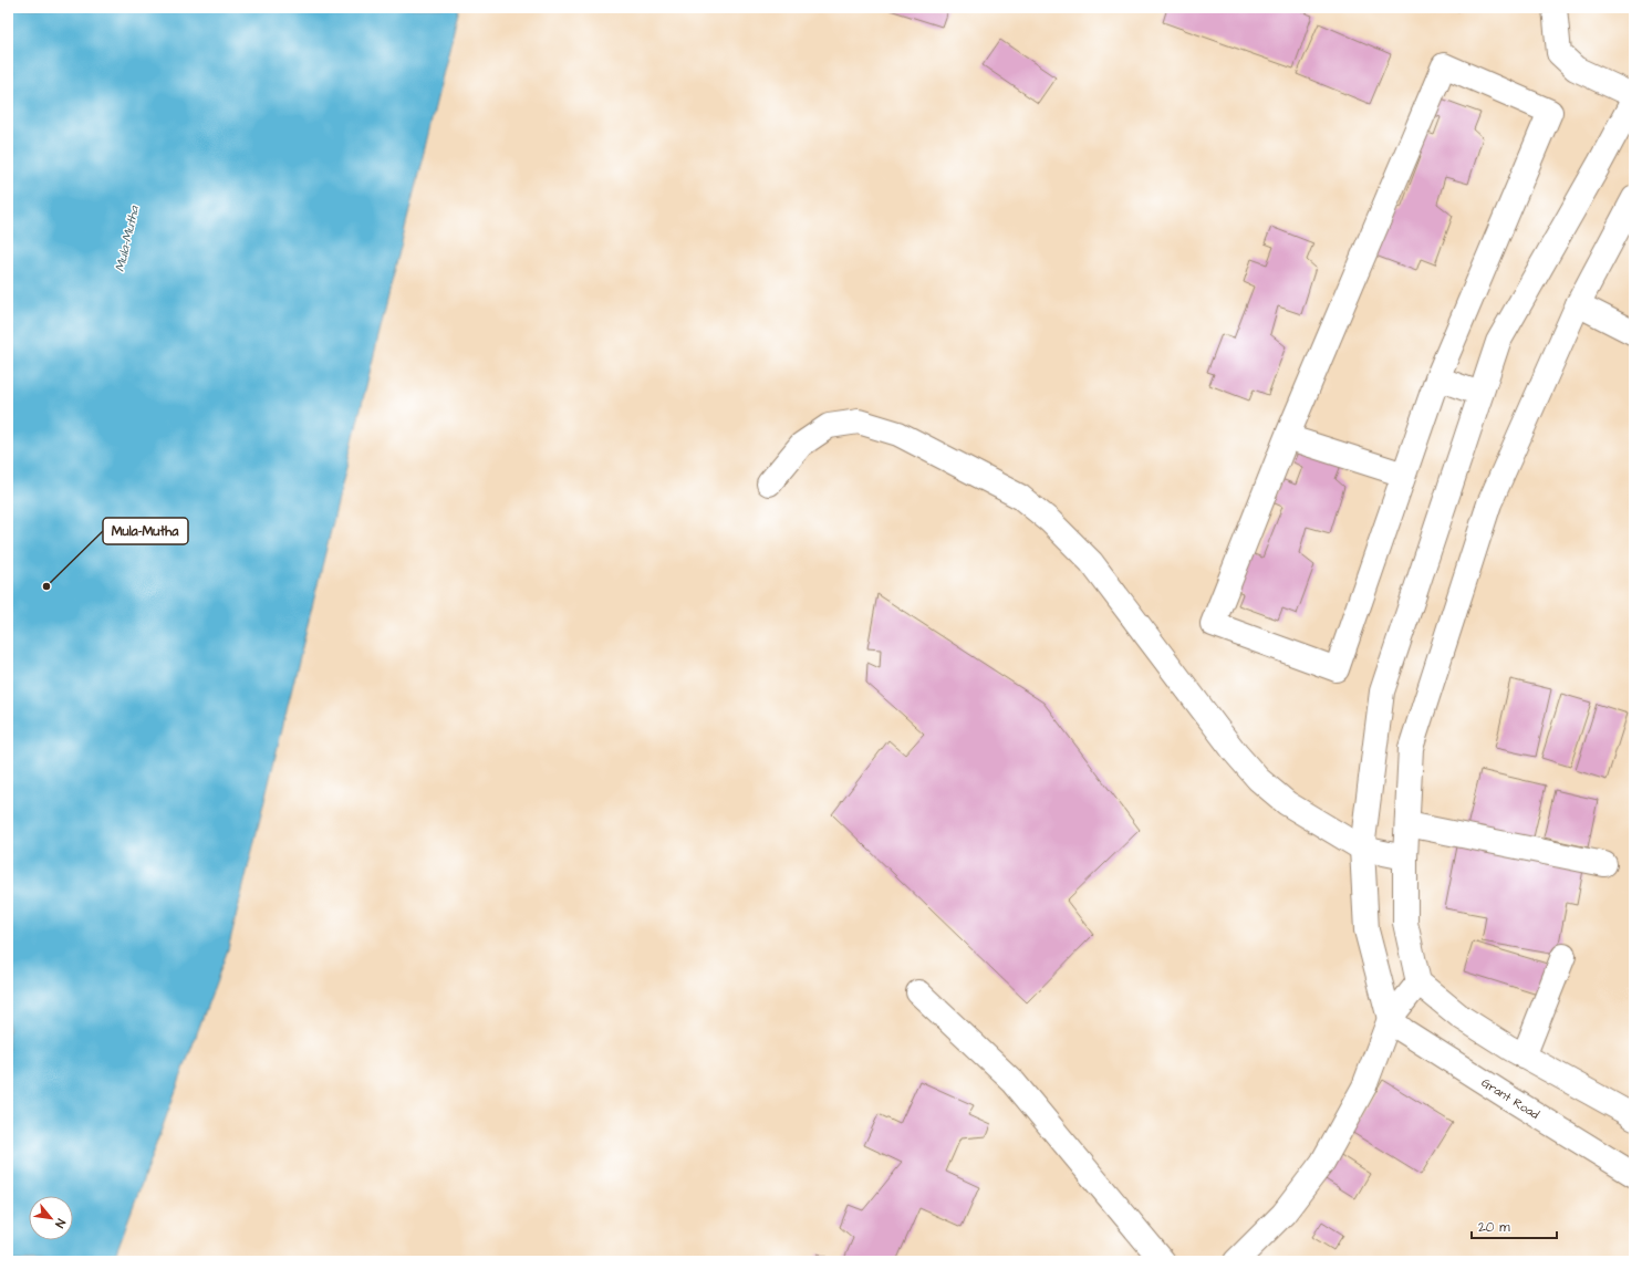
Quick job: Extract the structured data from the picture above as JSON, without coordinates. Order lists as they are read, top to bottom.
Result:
{
  "streets": {
    "main road": ["Grant Road"]
  },
  "water": ["Mula-Mutha"],
  "places": ["Mula-Mutha"],
  "scale_bar": "20 m",
  "north": "bottom right"
}
